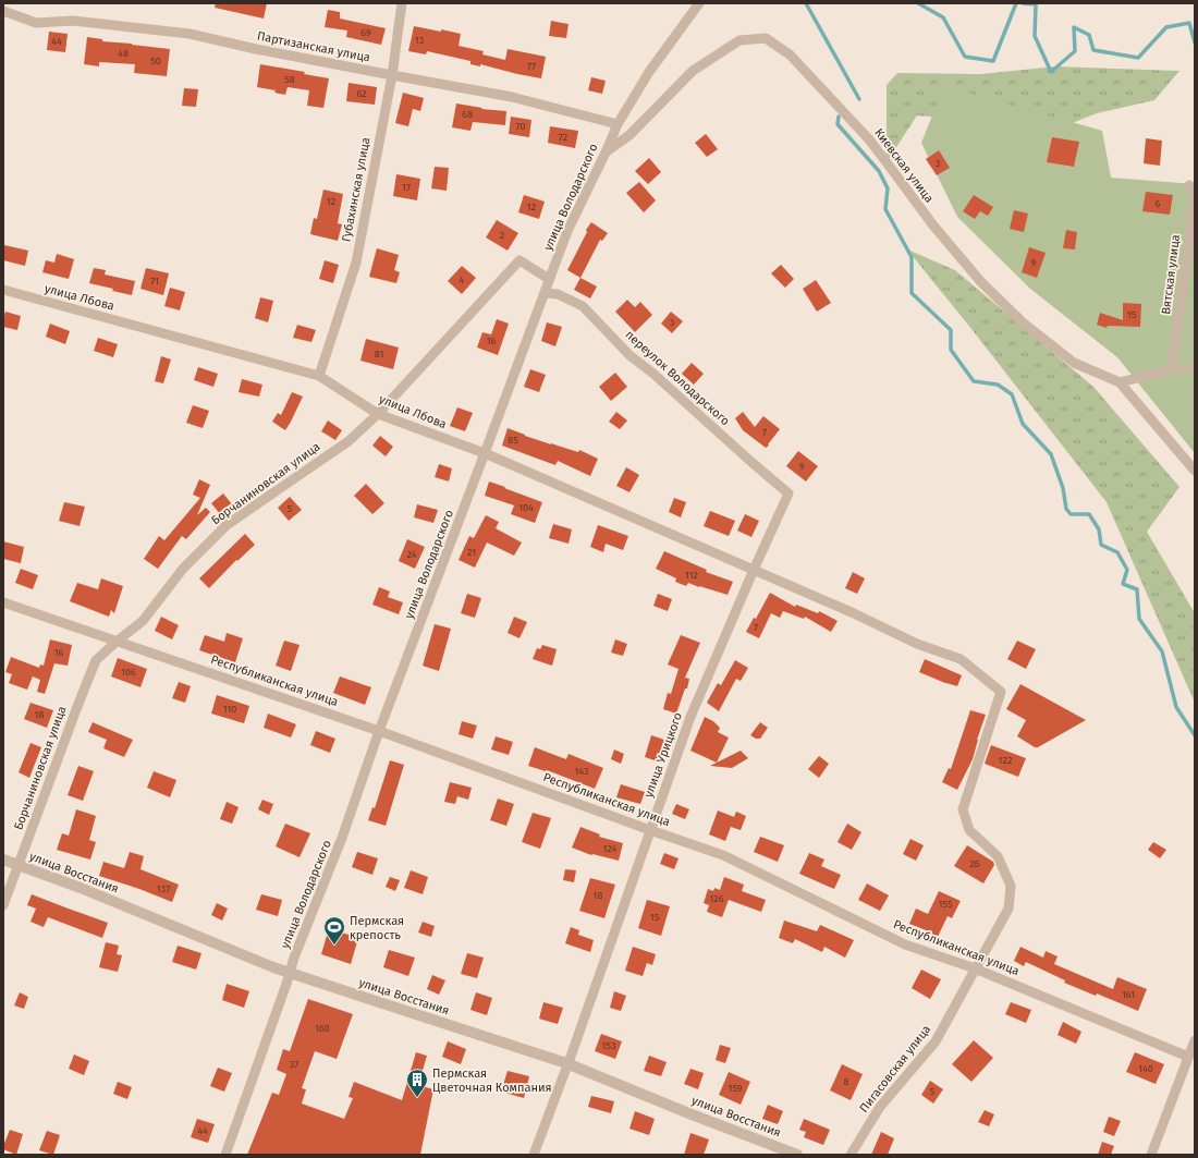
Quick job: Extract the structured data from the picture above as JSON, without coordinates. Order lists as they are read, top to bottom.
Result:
{
  "streets": {
    "street": [
      "Партизанская улица",
      "Киевская улица",
      "Губахинская улица",
      "улица Володарского",
      "Вятская улица",
      "улица Лбова",
      "переулок Володарского",
      "Борчаниновская улица",
      "Республиканская улица",
      "улица Урицкого",
      "улица Восстания",
      "Пигасовская улица"
    ]
  },
  "crossings": [
    ["Партизанская улица", "Губахинская улица"],
    ["Партизанская улица", "улица Володарского"],
    ["Киевская улица", "улица Володарского"],
    ["Губахинская улица", "улица Лбова"],
    ["улица Володарского", "улица Лбова"],
    ["улица Володарского", "переулок Володарского"],
    ["улица Володарского", "Борчаниновская улица"],
    ["улица Володарского", "Республиканская улица"],
    ["улица Володарского", "улица Восстания"],
    ["улица Лбова", "Борчаниновская улица"],
    ["улица Лбова", "улица Урицкого"],
    ["улица Лбова", "Пигасовская улица"],
    ["переулок Володарского", "улица Урицкого"],
    ["Борчаниновская улица", "Республиканская улица"],
    ["Борчаниновская улица", "улица Восстания"],
    ["Республиканская улица", "улица Урицкого"],
    ["Республиканская улица", "Пигасовская улица"],
    ["улица Урицкого", "улица Восстания"]
  ],
  "places": {
    "sports": ["Пермская крепость"],
    "building": ["Пермская Цветочная Компания"]
  },
  "house_numbers": [
    "69",
    "13",
    "44",
    "48",
    "50",
    "77",
    "58",
    "62",
    "68",
    "70",
    "72",
    "3",
    "17",
    "12",
    "6",
    "12",
    "2",
    "9",
    "4",
    "71",
    "15",
    "3",
    "16",
    "81",
    "7",
    "85",
    "9",
    "104",
    "5",
    "21",
    "24",
    "112",
    "7",
    "16",
    "106",
    "110",
    "18",
    "122",
    "143",
    "124",
    "2Б",
    "137",
    "18",
    "126",
    "155",
    "15",
    "161",
    "160",
    "153",
    "37",
    "140",
    "8",
    "159",
    "5",
    "44"
  ]
}
